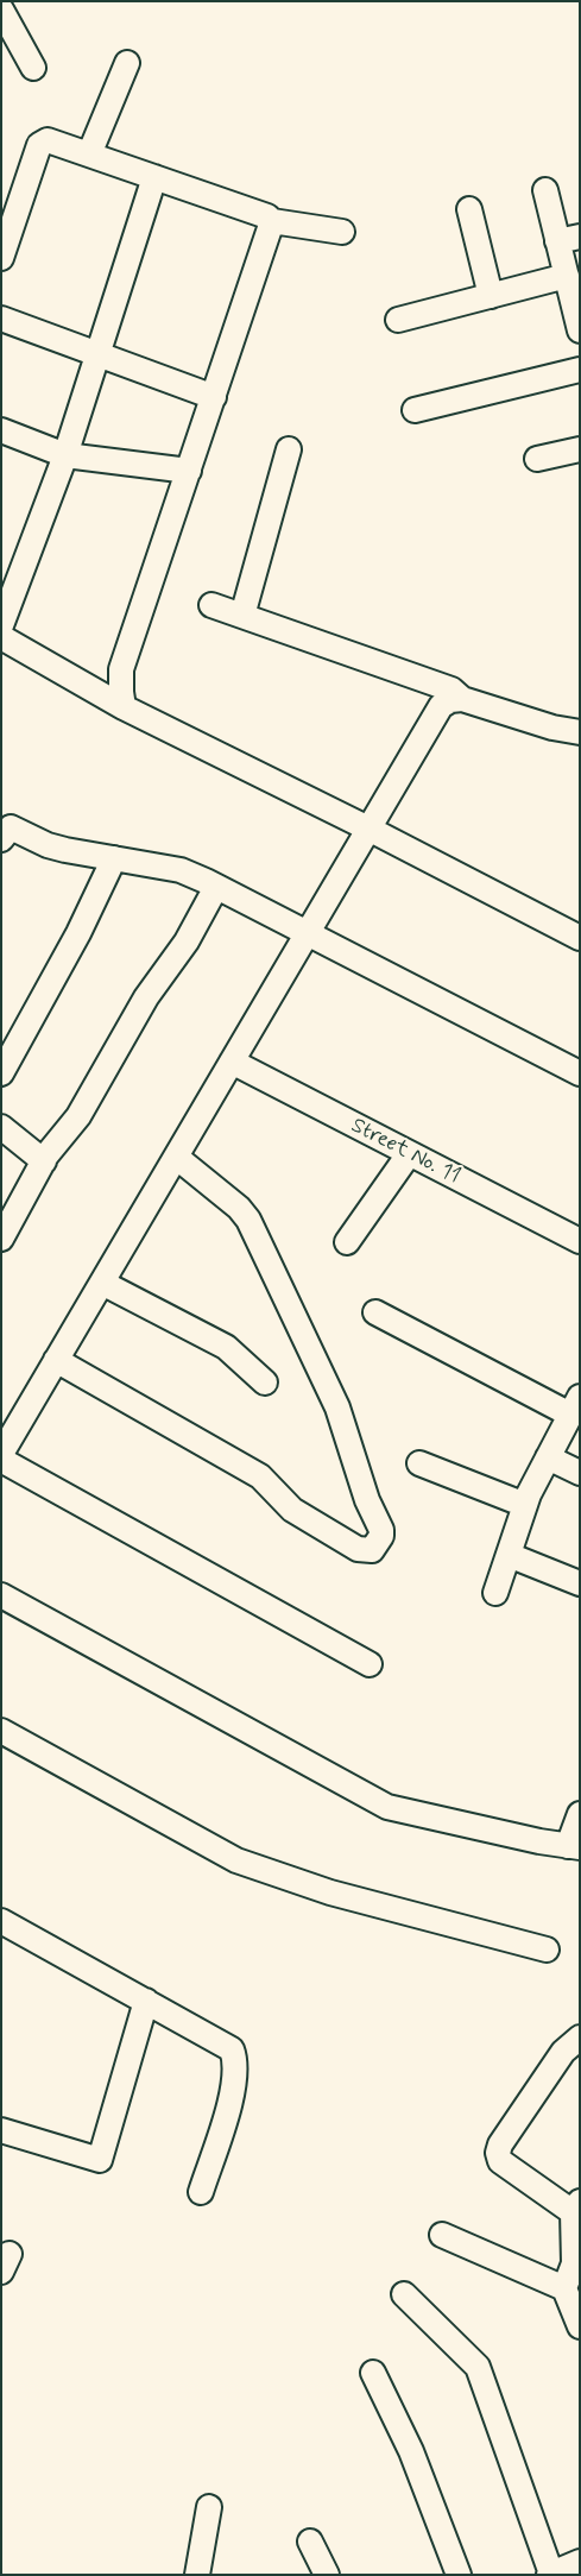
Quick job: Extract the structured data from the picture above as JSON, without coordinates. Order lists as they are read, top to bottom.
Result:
{
  "streets": {
    "street": ["Street No. 11"]
  }
}
